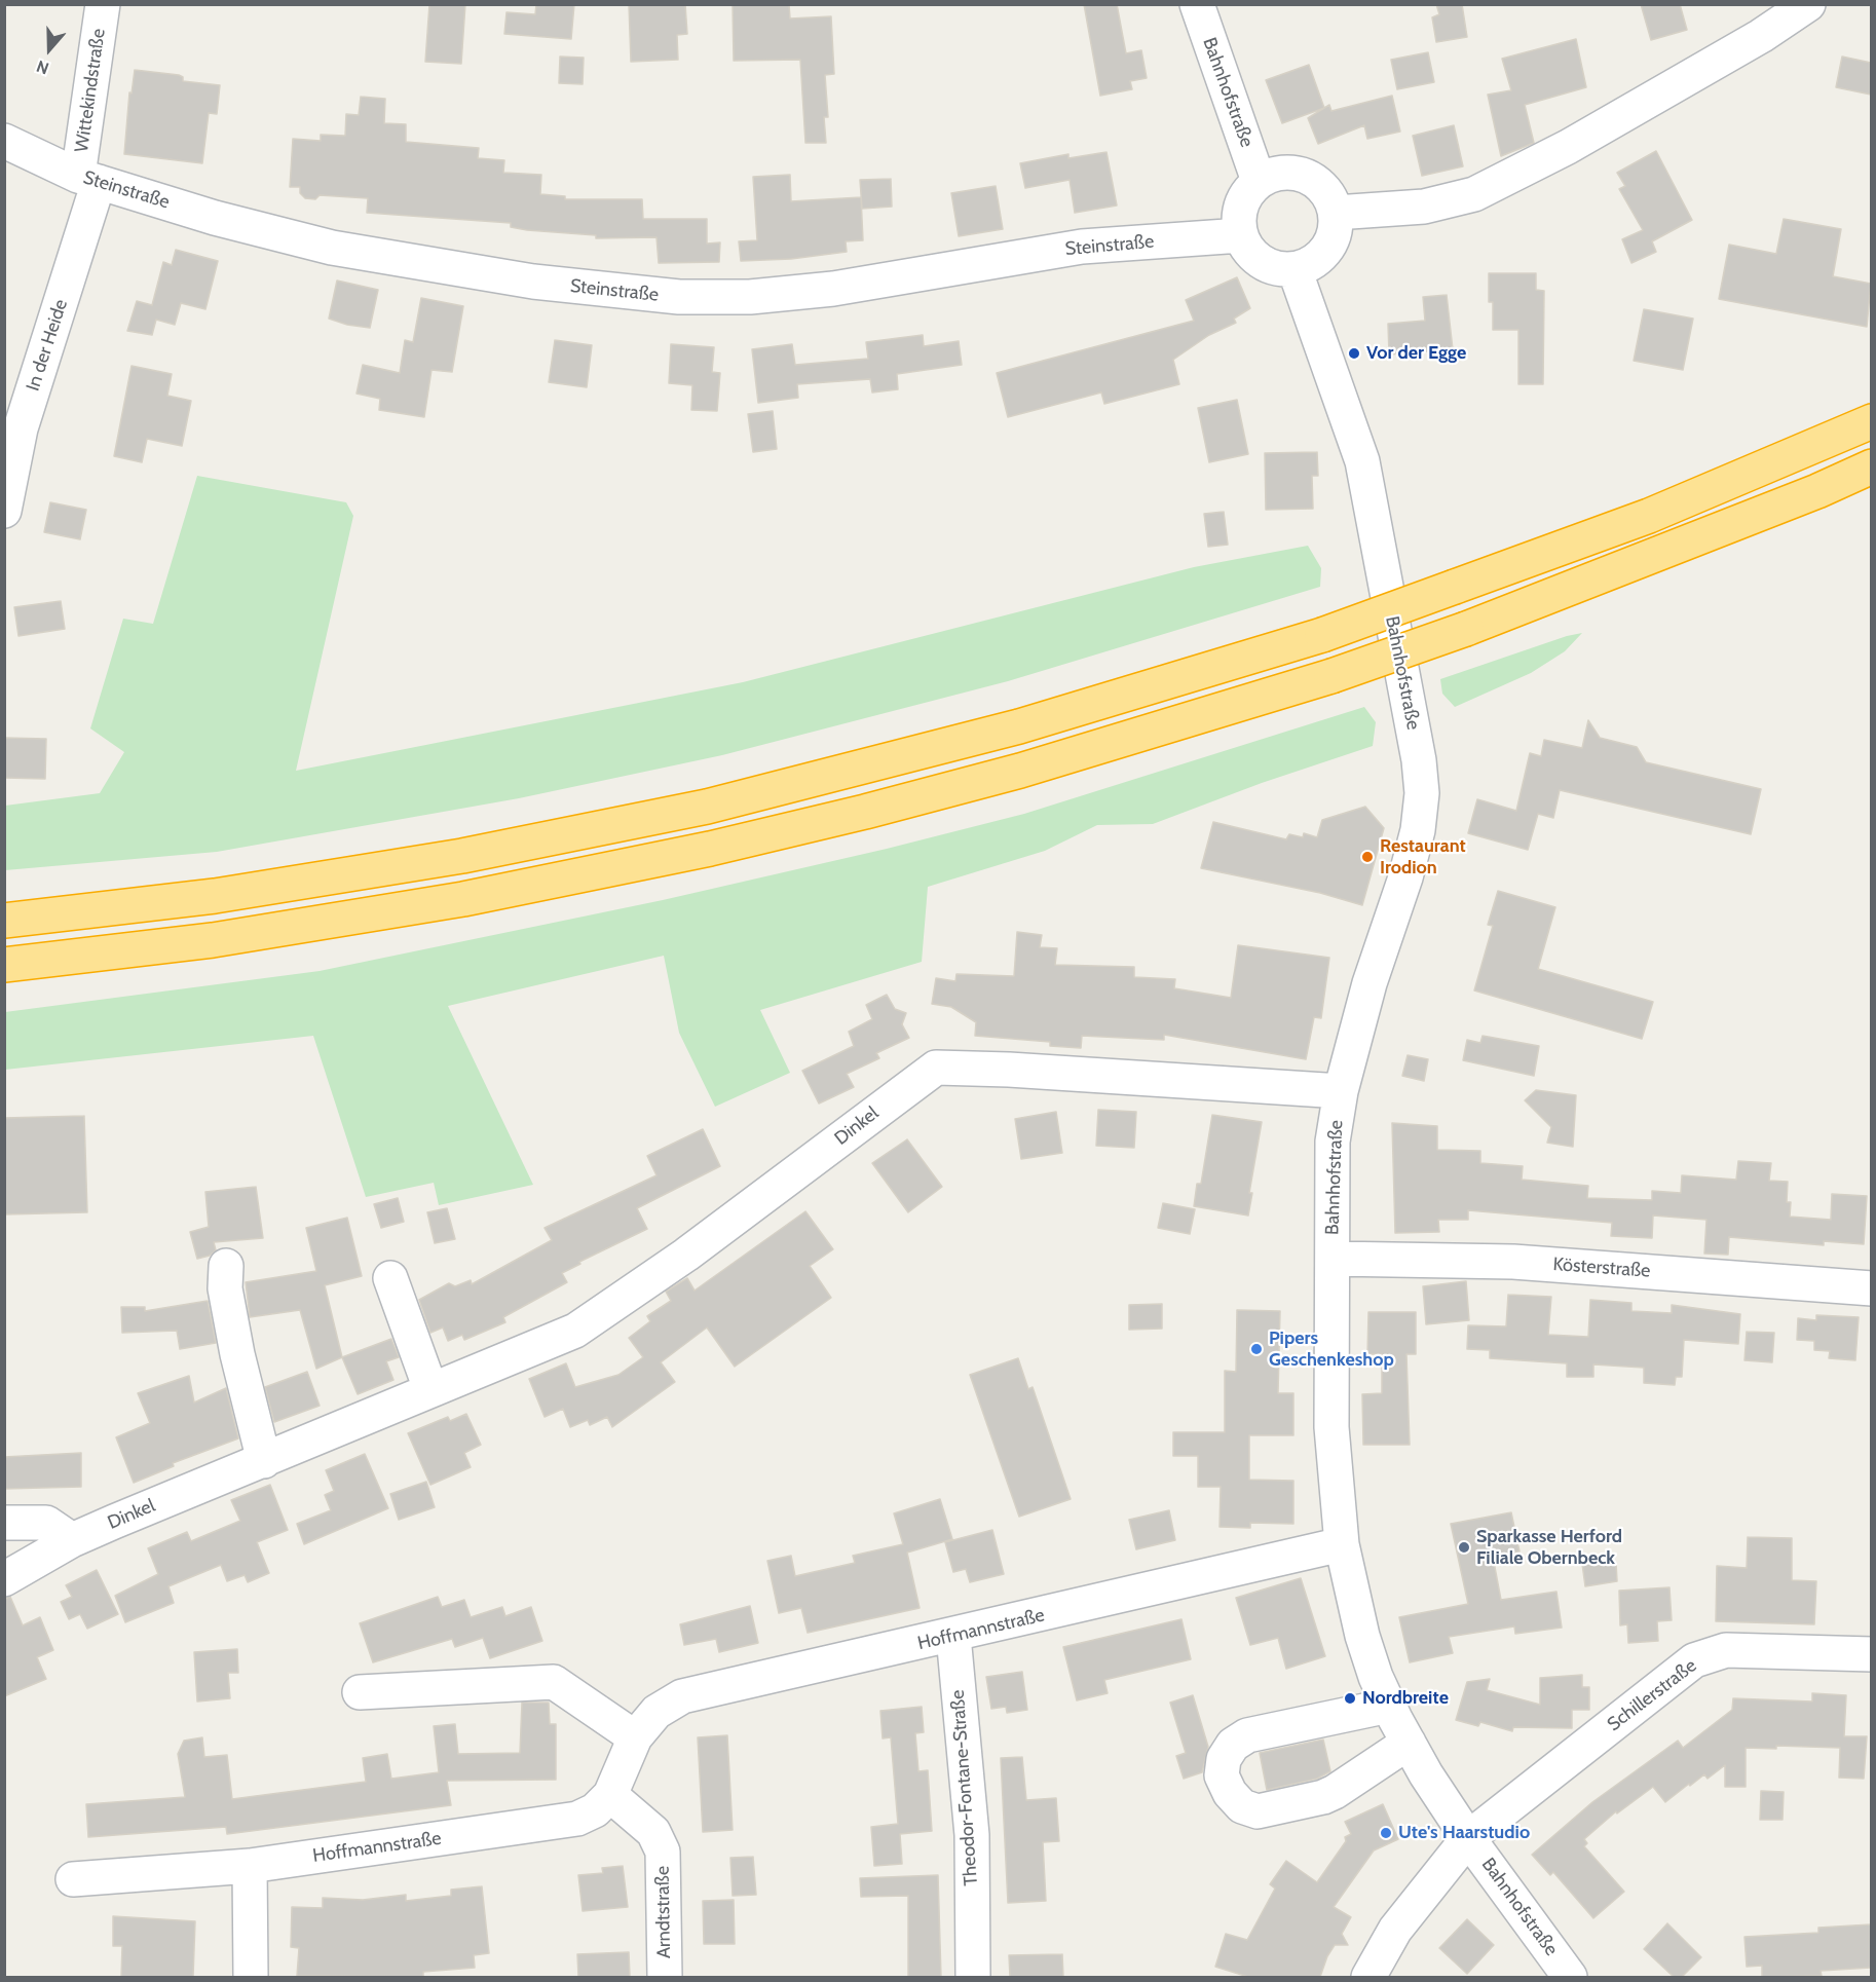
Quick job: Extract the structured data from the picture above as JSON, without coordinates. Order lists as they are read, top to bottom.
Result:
{
  "streets": {
    "street": [
      "Wittekindstraße",
      "Bahnhofstraße",
      "Steinstraße",
      "In der Heide",
      "Dinkel",
      "Kösterstraße",
      "Hoffmannstraße",
      "Schillerstraße",
      "Theodor-Fontane-Straße",
      "Arndtstraße"
    ]
  },
  "crossings": [
    ["Wittekindstraße", "Steinstraße"],
    ["Wittekindstraße", "In der Heide"],
    ["Bahnhofstraße", "Steinstraße"],
    ["Bahnhofstraße", "Dinkel"],
    ["Bahnhofstraße", "Kösterstraße"],
    ["Bahnhofstraße", "Hoffmannstraße"],
    ["Bahnhofstraße", "Schillerstraße"],
    ["Steinstraße", "In der Heide"],
    ["Hoffmannstraße", "Theodor-Fontane-Straße"],
    ["Hoffmannstraße", "Arndtstraße"]
  ],
  "places": [
    "Vor der Egge",
    "Restaurant Irodion",
    "Pipers Geschenkeshop",
    "Sparkasse Herford Filiale Obernbeck",
    "Nordbreite",
    "Ute's Haarstudio"
  ],
  "north": "bottom"
}
